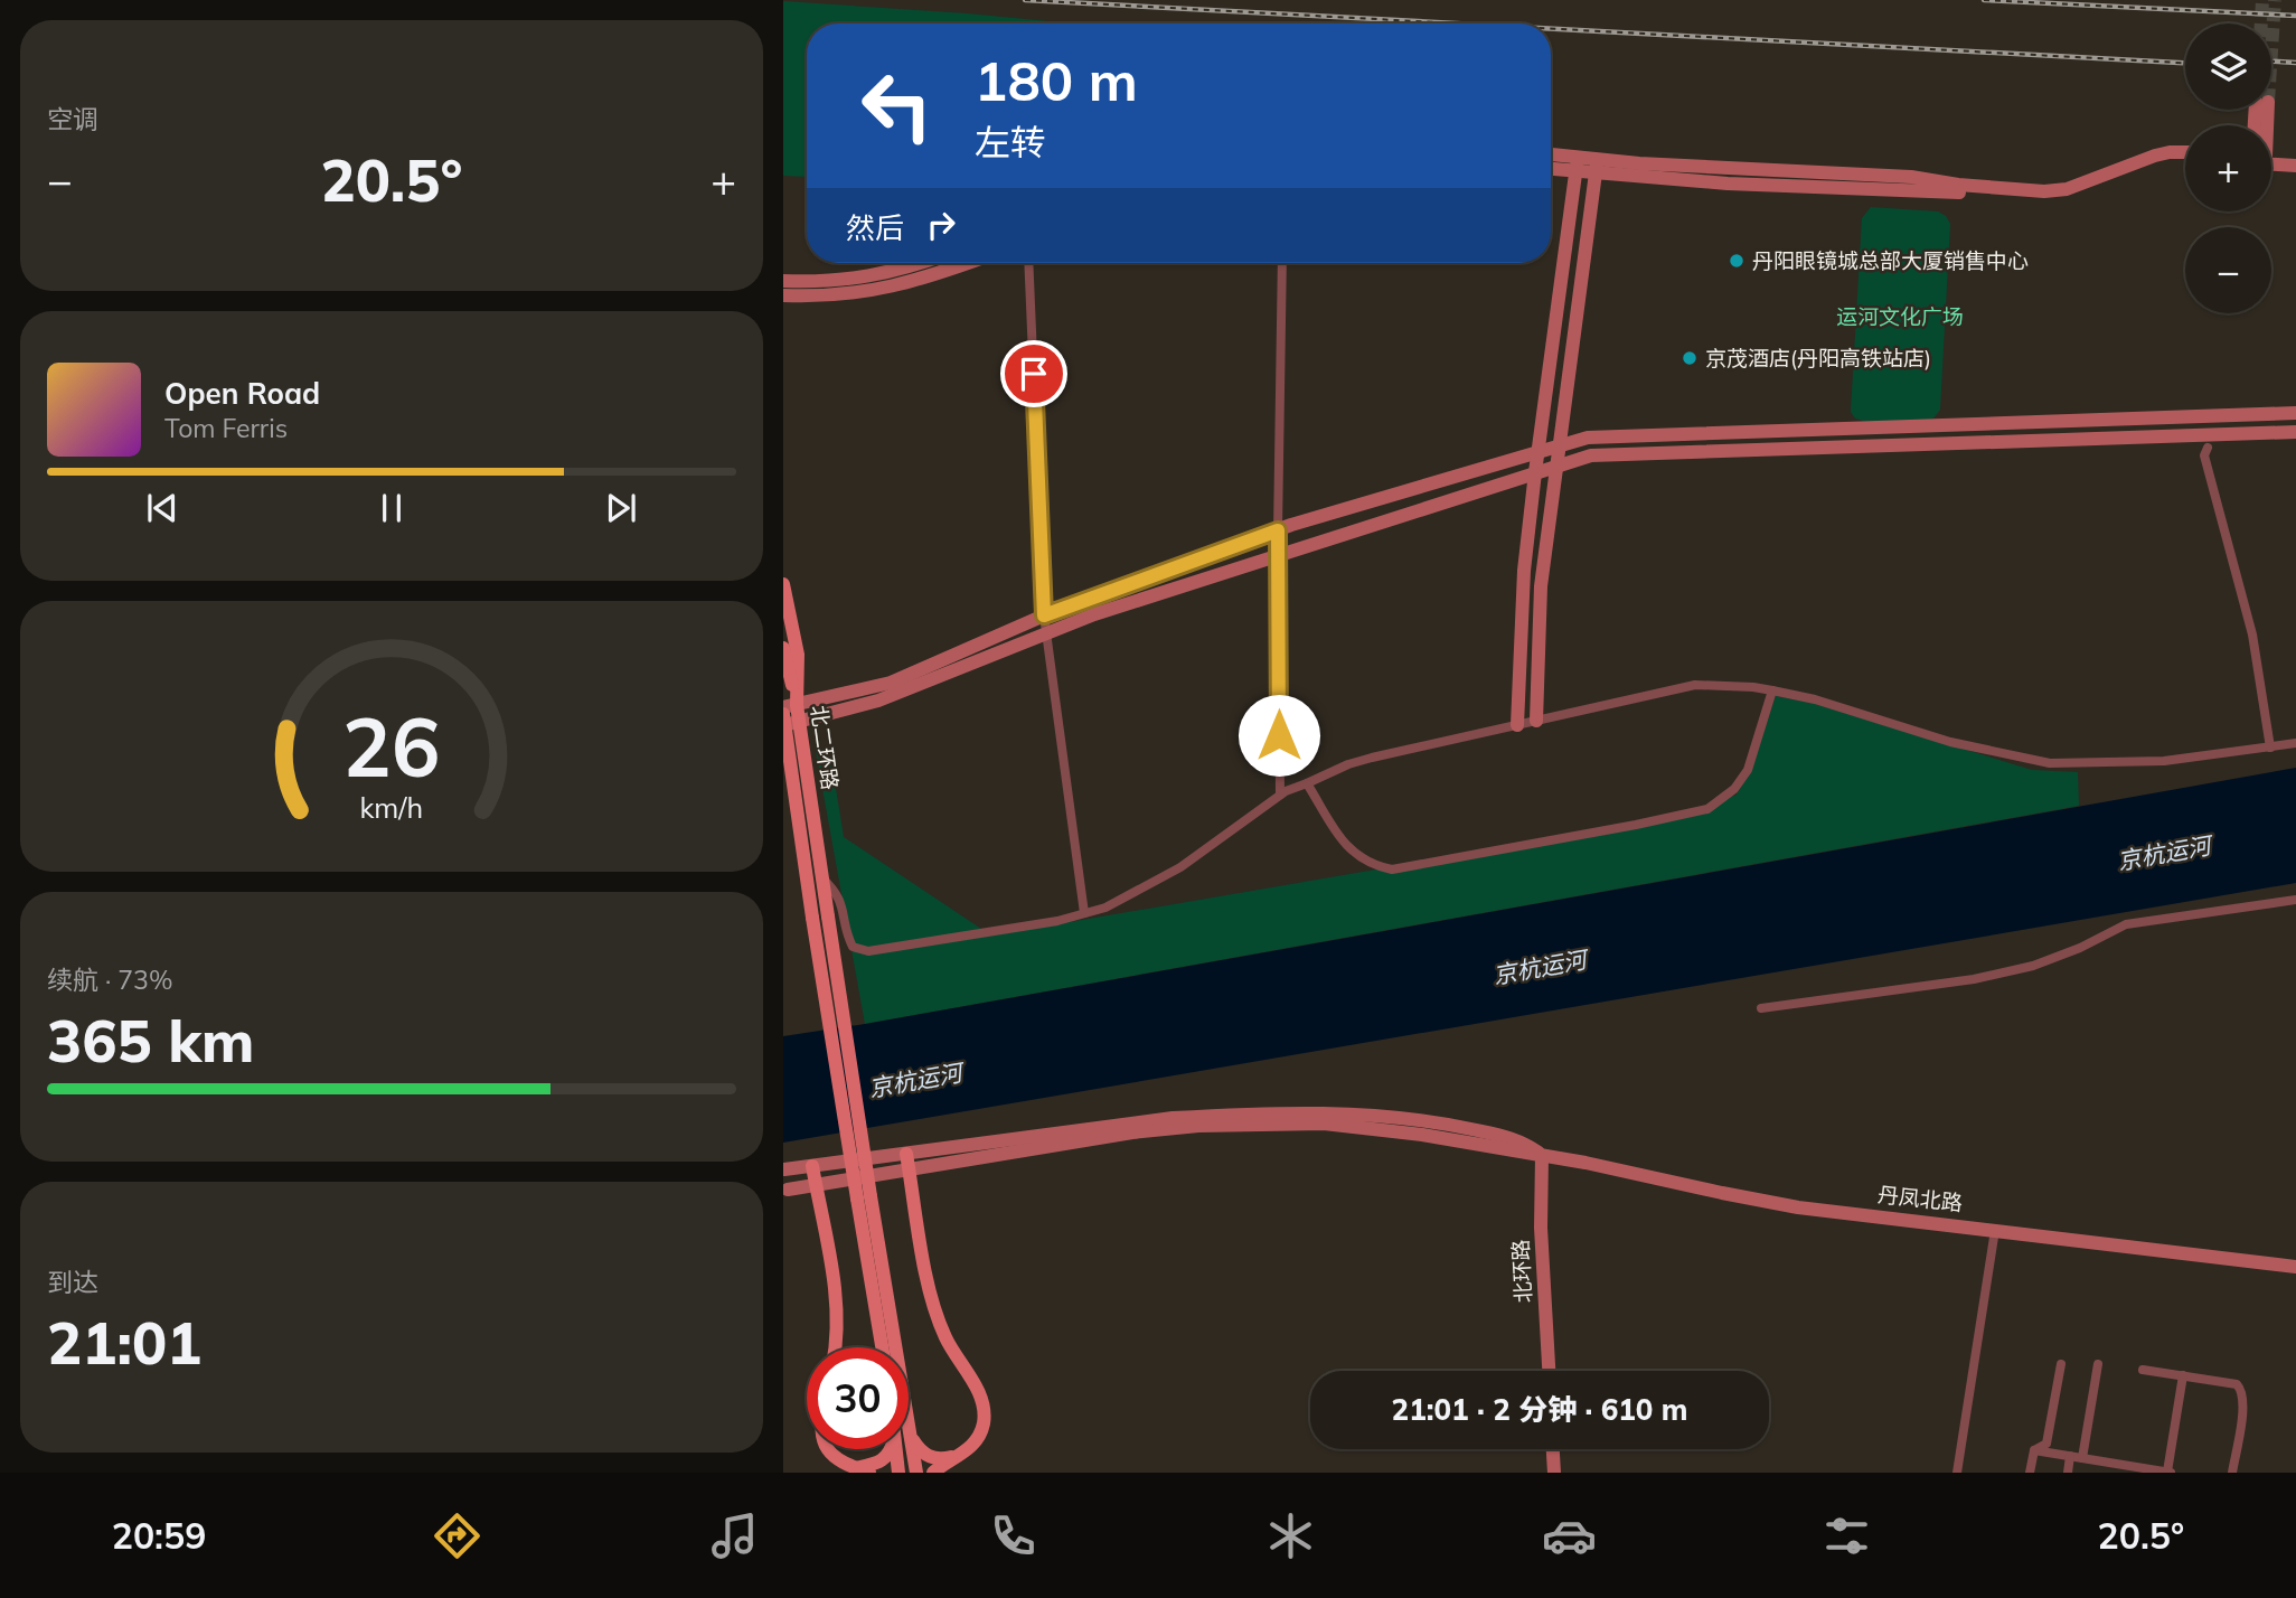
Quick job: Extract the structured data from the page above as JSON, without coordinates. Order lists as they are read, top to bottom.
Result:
{
  "streets": {
    "main road": ["北二环路"],
    "street": ["丹凤北路", "北环路"]
  },
  "crossings": [
    ["丹凤北路", "北环路"]
  ],
  "water": ["京杭运河"],
  "parks": ["运河文化广场"],
  "places": ["丹阳眼镜城总部大厦销售中心", "京茂酒店(丹阳高铁站店)"],
  "page": {
    "tile": [
      "空调",
      ["续航 · 73%", "365 km"],
      ["到达", "21:01"]
    ],
    "map_buttons": ["+", "−"],
    "turn": ["180 m", "左转"],
    "heat": ["−", "20.5°", "+"],
    "then": "然后",
    "song": ["Open Road", "Tom Ferris"],
    "limit": "30",
    "trip": "21:01 · 2 分钟 · 610 m",
    "tabs": ["20:59", "20.5°"],
    "gauge": ["26", "km/h"]
  }
}
